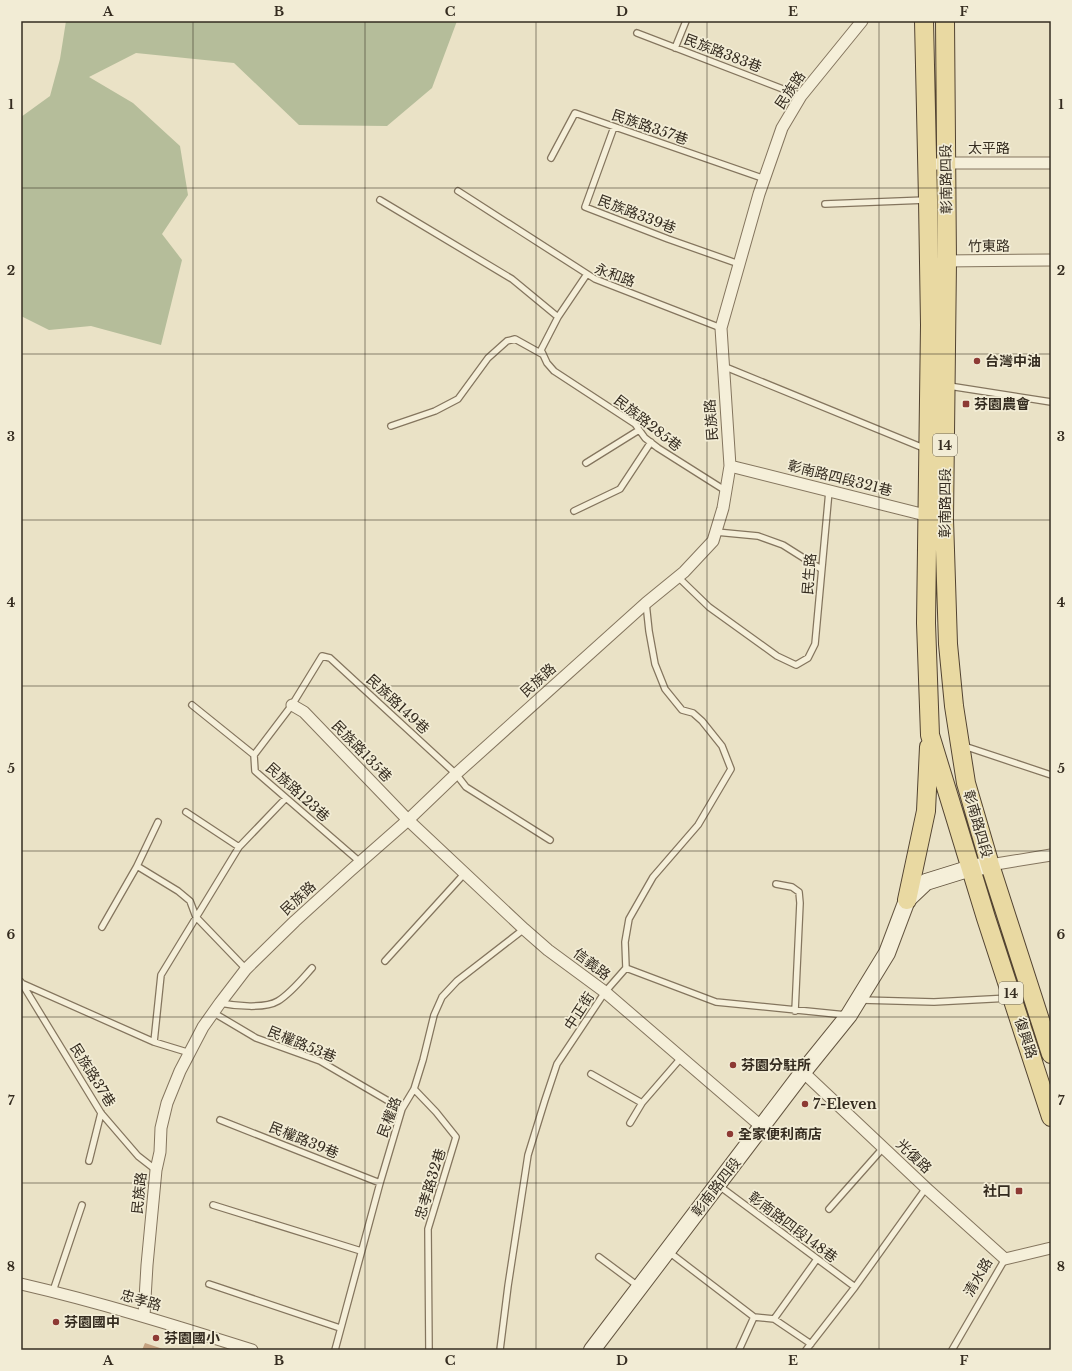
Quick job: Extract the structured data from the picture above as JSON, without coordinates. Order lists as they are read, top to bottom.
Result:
{
  "streets": {
    "main road": ["彰南路四段", "14", "復興路"],
    "street": [
      "民族路",
      "太平路",
      "竹東路",
      "彰南路四段321巷",
      "民族路135巷",
      "信義路",
      "光復路",
      "清水路",
      "忠孝路"
    ],
    "lane": [
      "民族路383巷",
      "民族路357巷",
      "民族路339巷",
      "永和路",
      "民族路285巷",
      "民生路",
      "民族路149巷",
      "民族路123巷",
      "中正街",
      "民權路53巷",
      "民族路37巷",
      "民權路",
      "民權路39巷",
      "忠孝路32巷",
      "彰南路四段148巷"
    ]
  },
  "crossings": [
    ["民族路383巷", "民族路"],
    ["民族路", "民族路357巷"],
    ["民族路", "民族路339巷"],
    ["民族路", "永和路"],
    ["民族路", "民族路285巷"],
    ["民族路", "彰南路四段321巷"],
    ["民族路", "民生路"],
    ["民族路", "民族路149巷"],
    ["民族路", "民族路135巷"],
    ["民族路", "民族路123巷"],
    ["民族路", "信義路"],
    ["民族路", "民權路53巷"],
    ["民族路", "民族路37巷"],
    ["民族路", "忠孝路"],
    ["民族路357巷", "民族路339巷"],
    ["太平路", "彰南路四段"],
    ["彰南路四段", "竹東路"],
    ["彰南路四段", "彰南路四段321巷"],
    ["彰南路四段", "信義路"],
    ["彰南路四段", "復興路"],
    ["彰南路四段", "光復路"],
    ["彰南路四段", "彰南路四段148巷"],
    ["永和路", "民族路285巷"],
    ["彰南路四段321巷", "民生路"],
    ["民族路149巷", "民族路135巷"],
    ["民族路135巷", "信義路"],
    ["信義路", "中正街"],
    ["信義路", "民權路"],
    ["民權路53巷", "民權路"],
    ["民權路", "民權路39巷"],
    ["民權路", "忠孝路32巷"],
    ["光復路", "清水路"]
  ],
  "places": {
    "other": [
      "台灣中油",
      "芬園分駐所",
      "7-Eleven",
      "全家便利商店",
      "芬園國中",
      "芬園國小"
    ],
    "transit": ["芬園農會", "社口"]
  },
  "grid": {
    "columns": [
      "A",
      "B",
      "C",
      "D",
      "E",
      "F"
    ],
    "rows": [
      "1",
      "2",
      "3",
      "4",
      "5",
      "6",
      "7",
      "8"
    ]
  }
}
